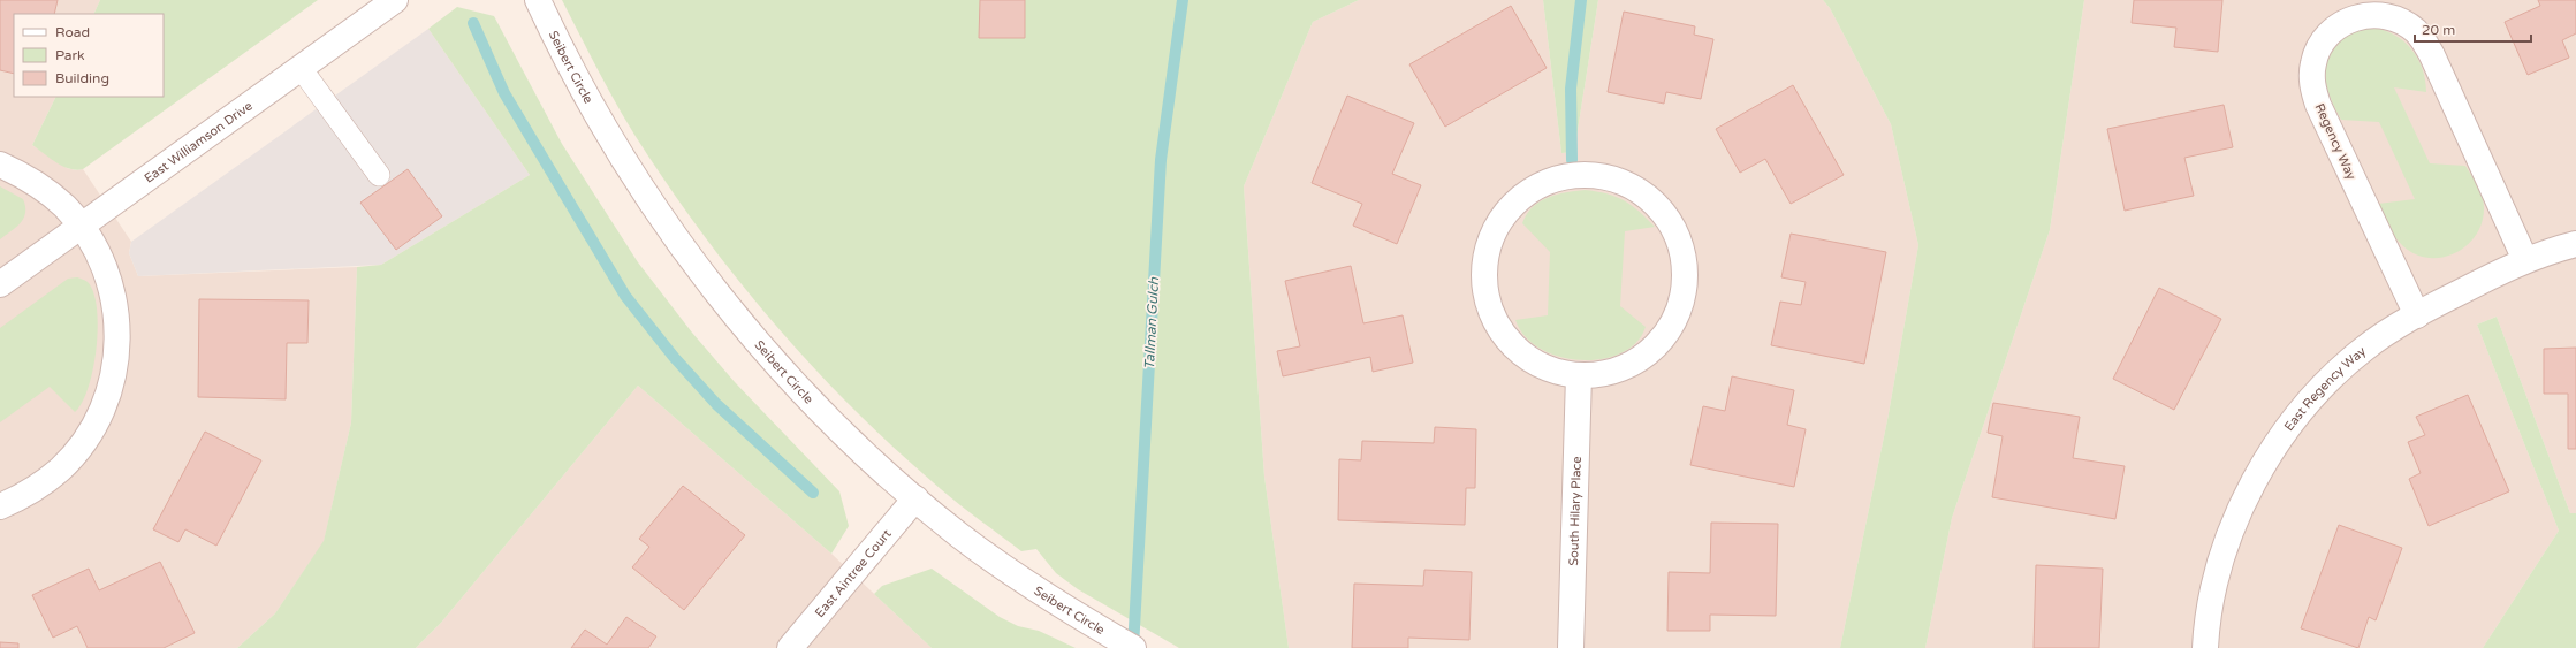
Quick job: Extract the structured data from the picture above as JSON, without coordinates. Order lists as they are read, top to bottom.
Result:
{
  "streets": {
    "street": [
      "Seibert Circle",
      "East Williamson Drive",
      "Regency Way",
      "East Regency Way",
      "South Hilary Place",
      "East Aintree Court"
    ]
  },
  "crossings": [
    ["Seibert Circle", "East Aintree Court"],
    ["Regency Way", "East Regency Way"]
  ],
  "water": ["Tallman Gulch"],
  "legend": ["Road", "Park", "Building"],
  "scale_bar": "20 m"
}
